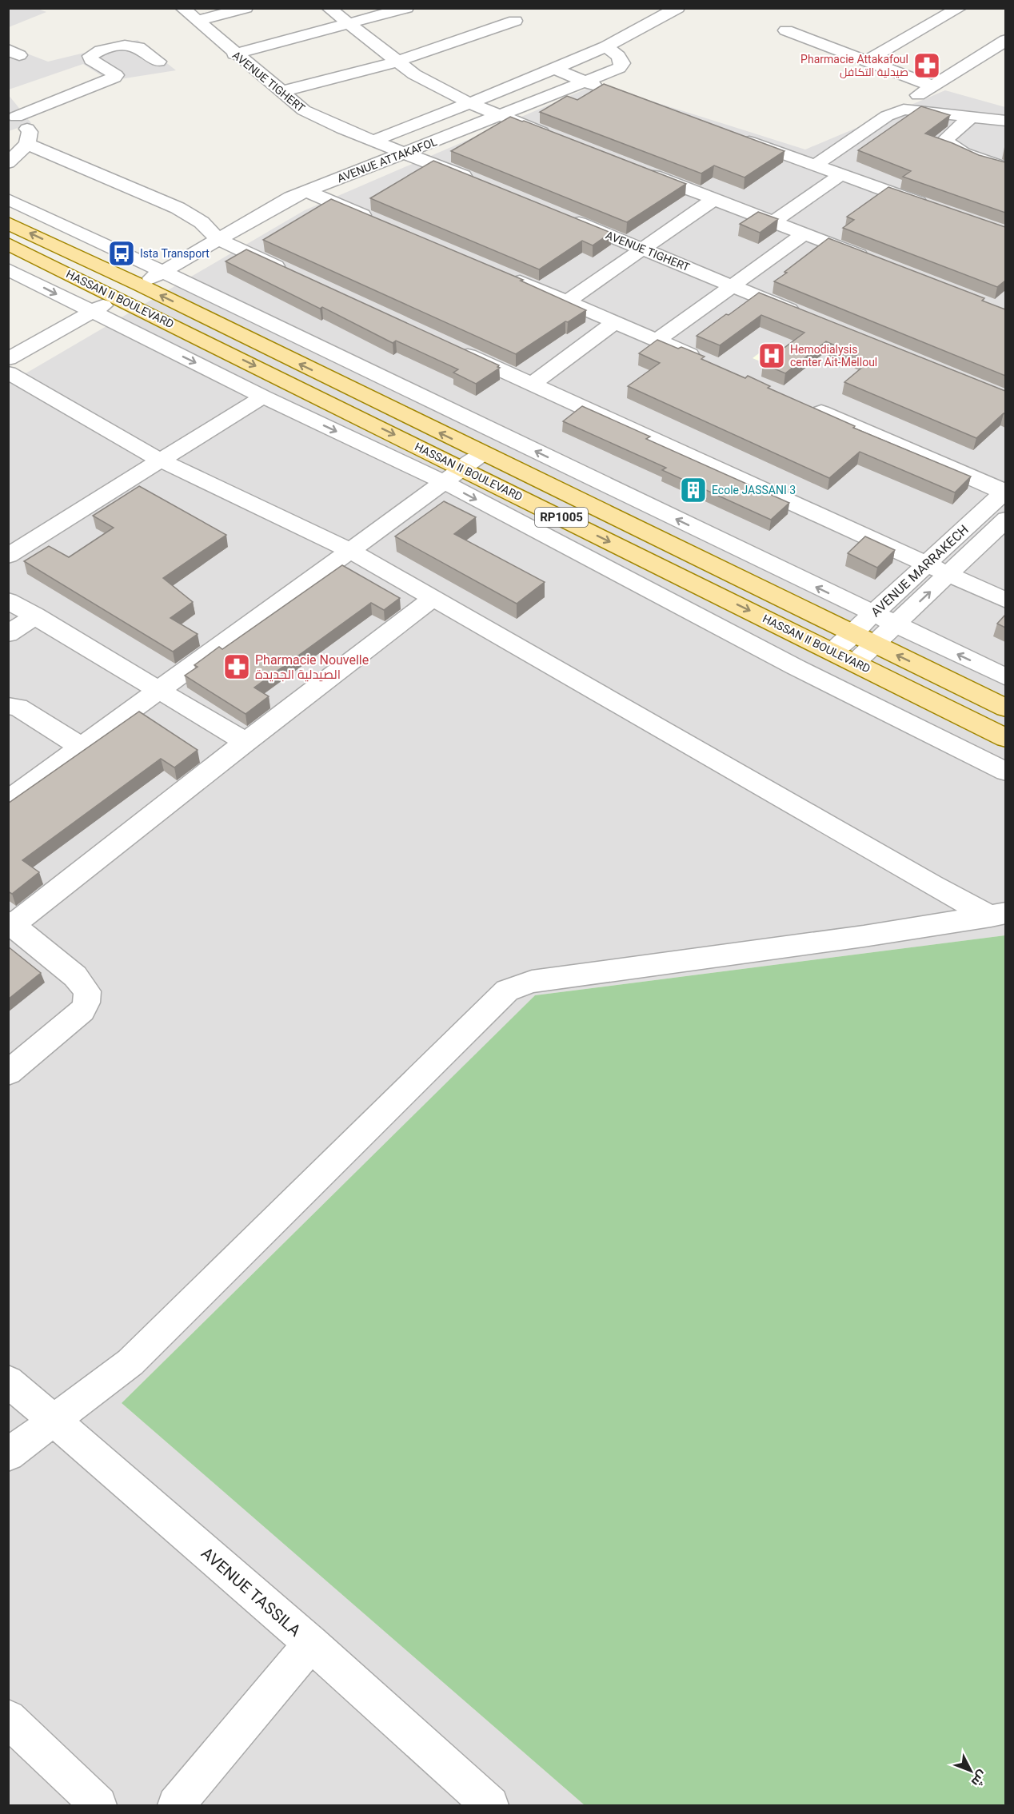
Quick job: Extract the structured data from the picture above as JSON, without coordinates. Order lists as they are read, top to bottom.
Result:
{
  "streets": {
    "main road": ["HASSAN II BOULEVARD", "RP1005"],
    "street": [
      "AVENUE TIGHERT",
      "AVENUE ATTAKAFOL",
      "AVENUE MARRAKECH",
      "AVENUE TASSILA"
    ]
  },
  "crossings": [
    ["AVENUE TIGHERT", "AVENUE ATTAKAFOL"],
    ["AVENUE ATTAKAFOL", "HASSAN II BOULEVARD"],
    ["HASSAN II BOULEVARD", "AVENUE MARRAKECH"]
  ],
  "places": {
    "pharmacy": ["Pharmacie Attakafoul صيدلية التكافل", "Pharmacie Nouvelle الصيدلية الجديدة"],
    "bus stop": ["Ista Transport"],
    "hospital": ["Hemodialysis center Ait-Melloul"],
    "building": ["Ecole JASSANI 3"]
  },
  "north": "bottom right"
}
